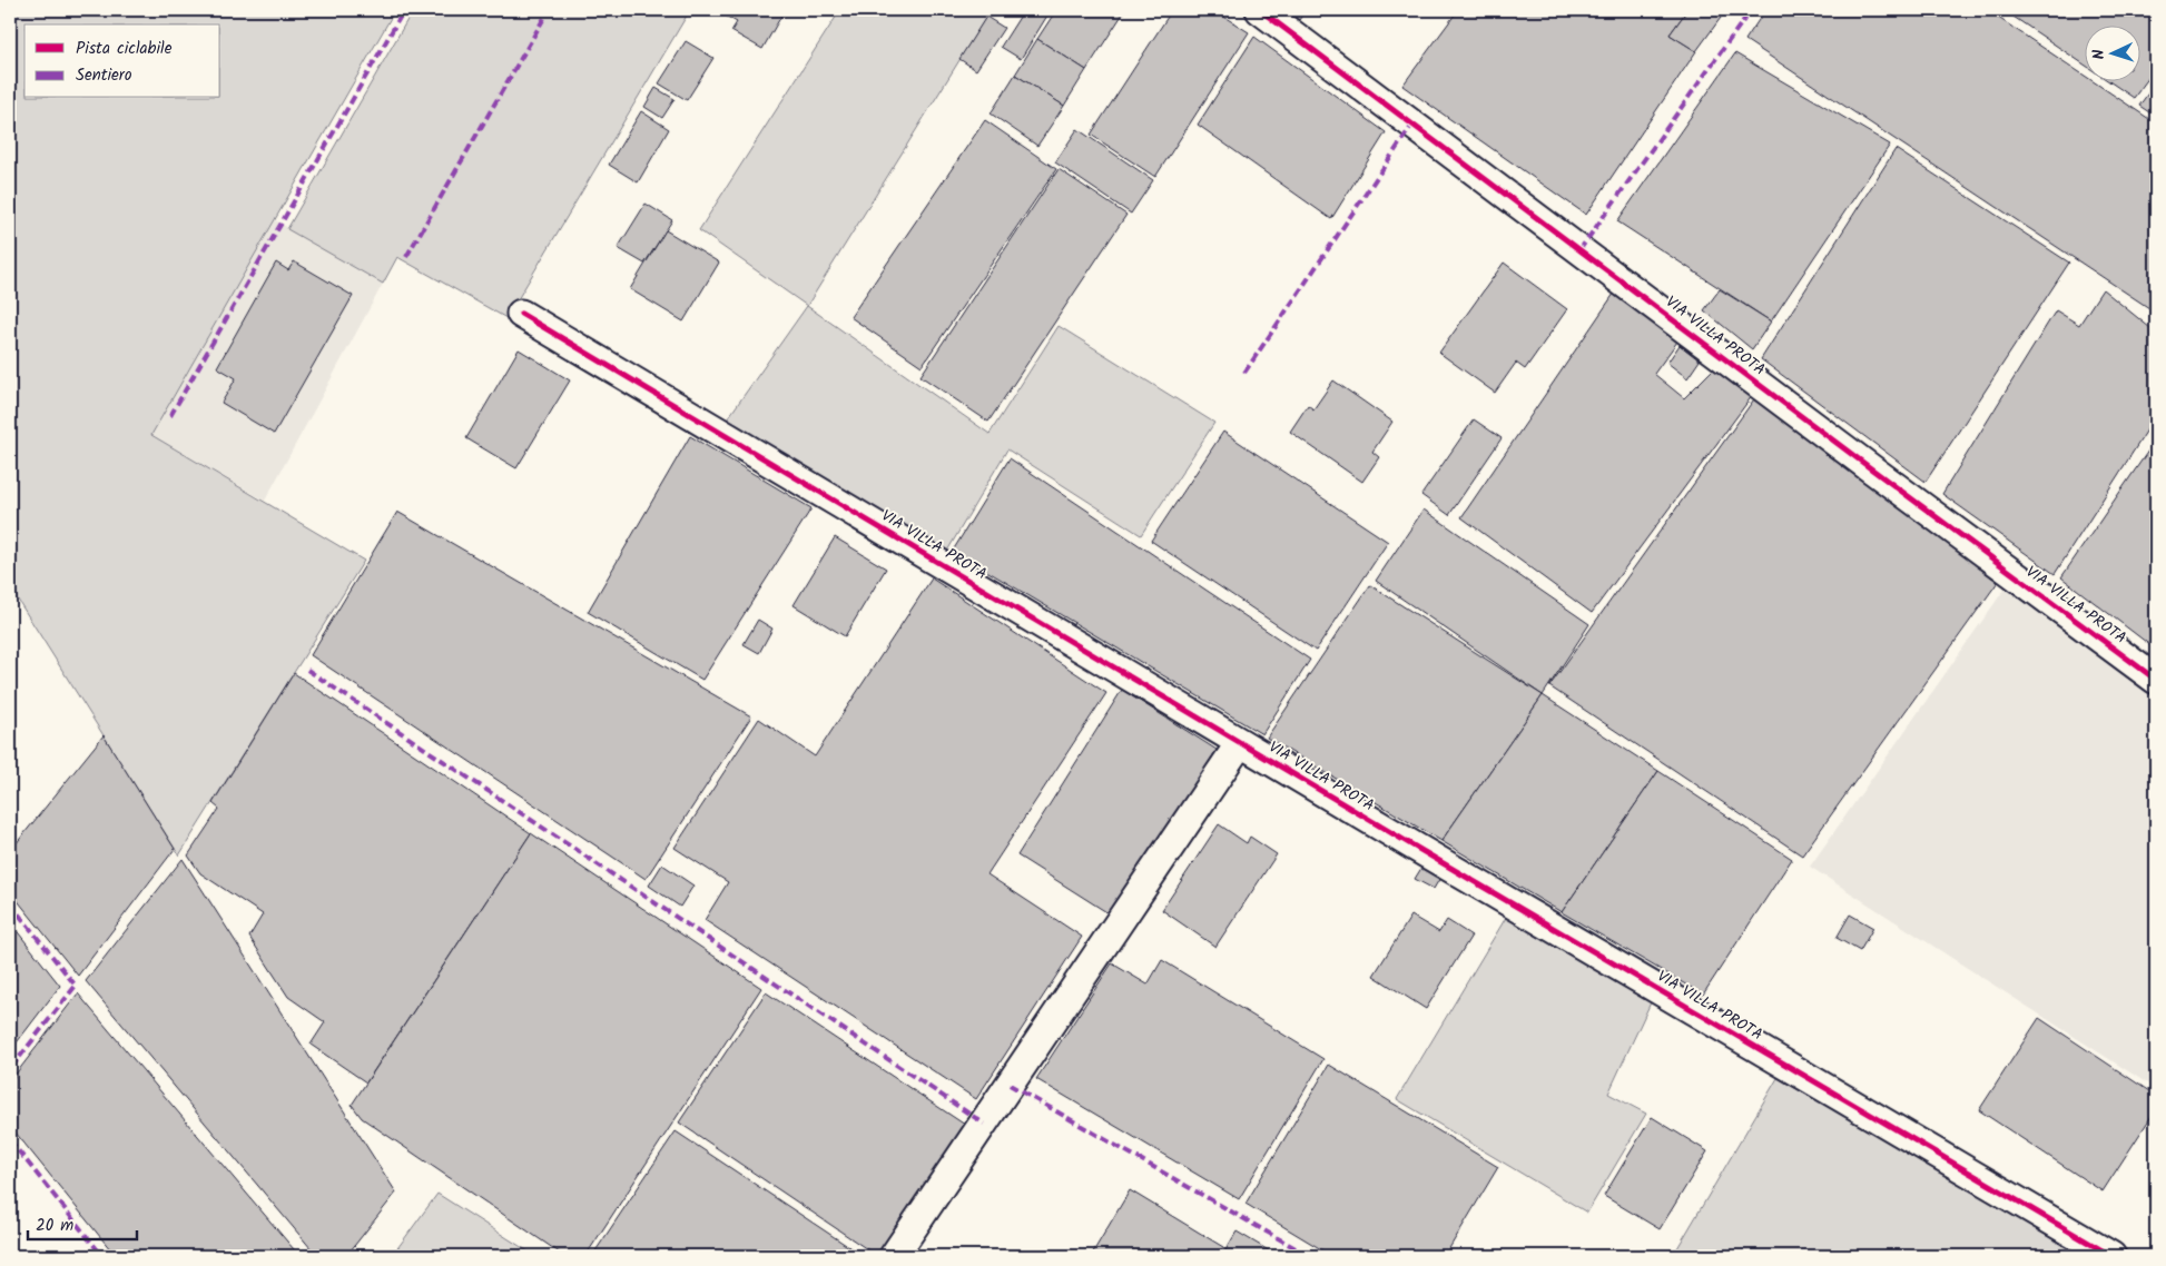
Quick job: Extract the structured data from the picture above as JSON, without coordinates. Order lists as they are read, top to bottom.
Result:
{
  "streets": {
    "street": ["VIA VILLA PROTA"]
  },
  "legend": ["Pista ciclabile", "Sentiero"],
  "scale_bar": "20 m",
  "north": "left"
}
